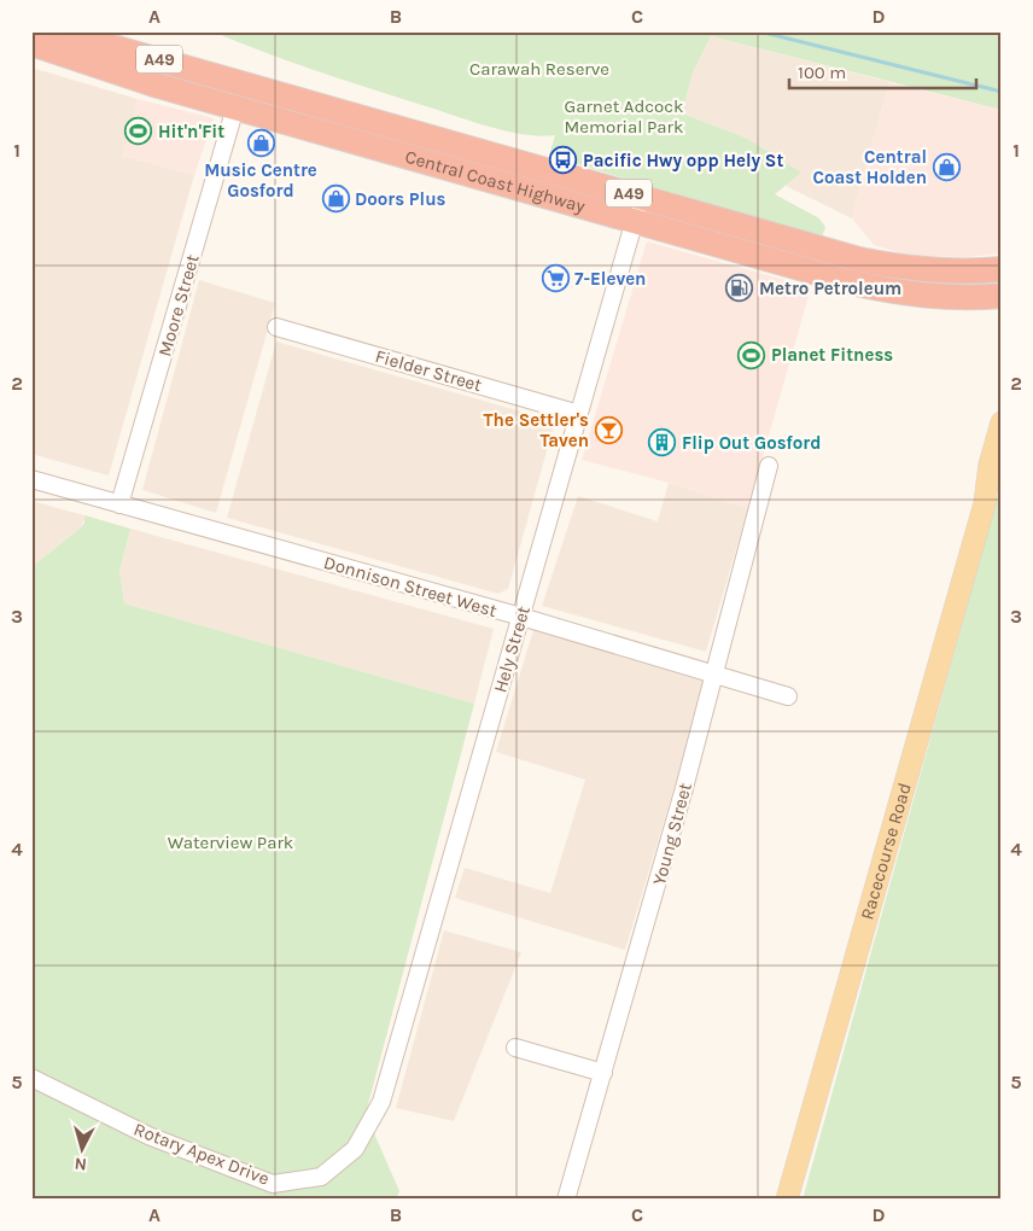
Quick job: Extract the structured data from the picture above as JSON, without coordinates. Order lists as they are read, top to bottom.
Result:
{
  "streets": {
    "highway": ["A49", "Central Coast Highway"],
    "main road": ["Racecourse Road"],
    "street": [
      "Moore Street",
      "Fielder Street",
      "Donnison Street West",
      "Hely Street",
      "Young Street",
      "Rotary Apex Drive"
    ]
  },
  "crossings": [
    ["Central Coast Highway", "Moore Street"],
    ["Central Coast Highway", "Hely Street"],
    ["Moore Street", "Donnison Street West"],
    ["Fielder Street", "Hely Street"],
    ["Donnison Street West", "Hely Street"],
    ["Donnison Street West", "Young Street"],
    ["Hely Street", "Rotary Apex Drive"]
  ],
  "parks": ["Carawah Reserve", "Garnet Adcock Memorial Park", "Waterview Park"],
  "places": {
    "sports": ["Hit'n'Fit", "Planet Fitness"],
    "shop": ["Music Centre Gosford", "Central Coast Holden", "Doors Plus"],
    "bus stop": ["Pacific Hwy opp Hely St"],
    "supermarket": ["7-Eleven"],
    "fuel station": ["Metro Petroleum"],
    "bar": ["The Settler's Taven"],
    "building": ["Flip Out Gosford"]
  },
  "scale_bar": "100 m",
  "north": "bottom",
  "grid": {
    "columns": [
      "A",
      "B",
      "C",
      "D"
    ],
    "rows": [
      "1",
      "2",
      "3",
      "4",
      "5"
    ]
  }
}
